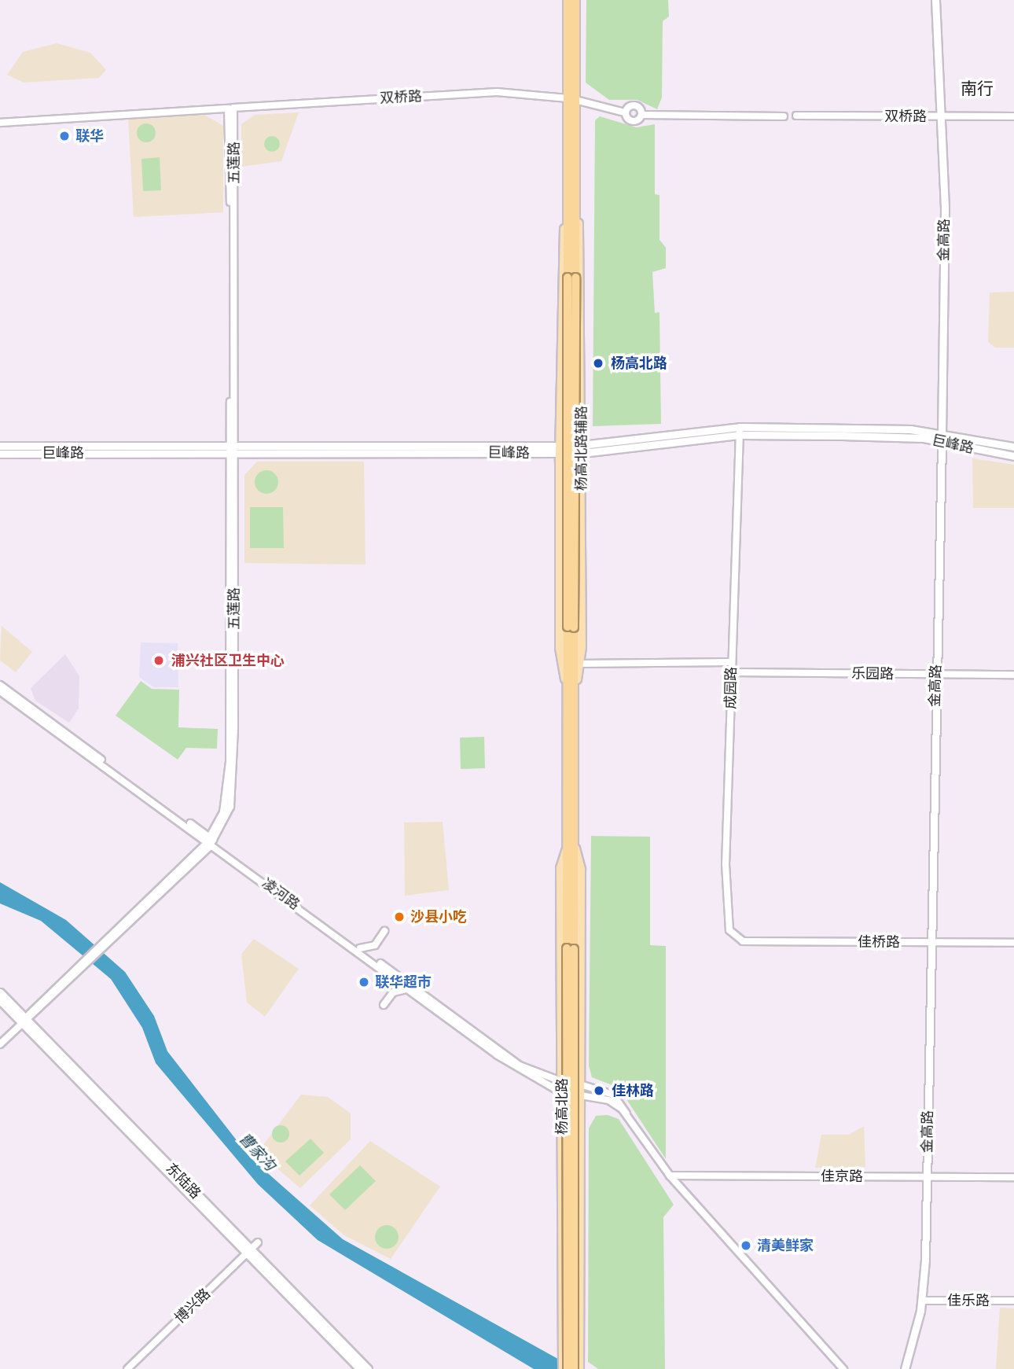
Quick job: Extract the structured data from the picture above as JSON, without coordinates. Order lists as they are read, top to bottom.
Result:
{
  "streets": {
    "highway": ["杨高北路"],
    "main road": [
      "金高路",
      "巨峰路",
      "杨高北路辅路",
      "东陆路"
    ],
    "street": [
      "双桥路",
      "五莲路",
      "乐园路",
      "成园路",
      "凌河路",
      "佳桥路",
      "佳京路",
      "佳乐路",
      "博兴路"
    ]
  },
  "crossings": [
    ["双桥路", "五莲路"],
    ["双桥路", "金高路"],
    ["双桥路", "杨高北路"],
    ["五莲路", "巨峰路"],
    ["五莲路", "凌河路"],
    ["五莲路", "东陆路"],
    ["金高路", "巨峰路"],
    ["金高路", "乐园路"],
    ["金高路", "佳桥路"],
    ["金高路", "佳京路"],
    ["金高路", "佳乐路"],
    ["巨峰路", "杨高北路辅路"],
    ["巨峰路", "成园路"],
    ["杨高北路辅路", "杨高北路"],
    ["乐园路", "成园路"],
    ["成园路", "佳桥路"],
    ["凌河路", "杨高北路"],
    ["东陆路", "博兴路"]
  ],
  "districts": ["南行"],
  "water": ["曹家沟"],
  "places": [
    "联华",
    "杨高北路",
    "浦兴社区卫生中心",
    "沙县小吃",
    "联华超市",
    "佳林路",
    "清美鲜家"
  ]
}
